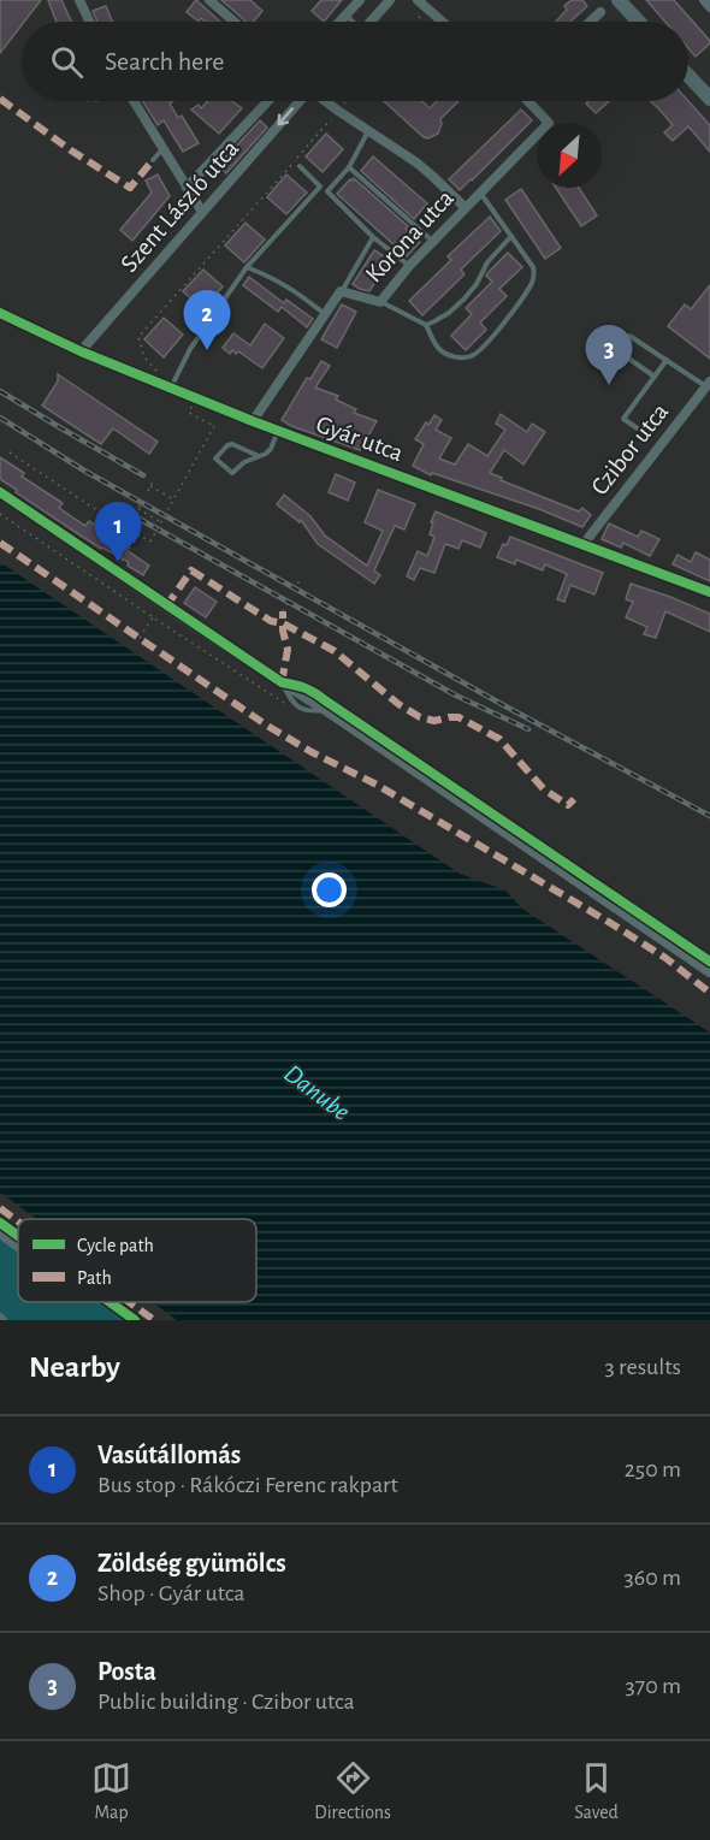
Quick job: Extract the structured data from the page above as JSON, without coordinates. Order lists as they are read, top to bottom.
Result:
{
  "streets": {
    "street": [
      "Szent László utca",
      "Korona utca",
      "Gyár utca",
      "Czibor utca"
    ]
  },
  "crossings": [
    ["Szent László utca", "Gyár utca"],
    ["Korona utca", "Gyár utca"],
    ["Gyár utca", "Czibor utca"]
  ],
  "water": ["Danube"],
  "legend": ["Cycle path", "Path"],
  "north": "bottom left",
  "page": {
    "search": "Search here",
    "pins": ["2", "3", "1"],
    "heading": ["Nearby", "3 results"],
    "list": [
      {
        "mark": "1",
        "name": "Vasútállomás",
        "note": "Bus stop · Rákóczi Ferenc rakpart",
        "value": "250 m"
      },
      {
        "mark": "2",
        "name": "Zöldség gyümölcs",
        "note": "Shop · Gyár utca",
        "value": "360 m"
      },
      {
        "mark": "3",
        "name": "Posta",
        "note": "Public building · Czibor utca",
        "value": "370 m"
      }
    ],
    "nav": ["Map", "Directions", "Saved"]
  }
}
